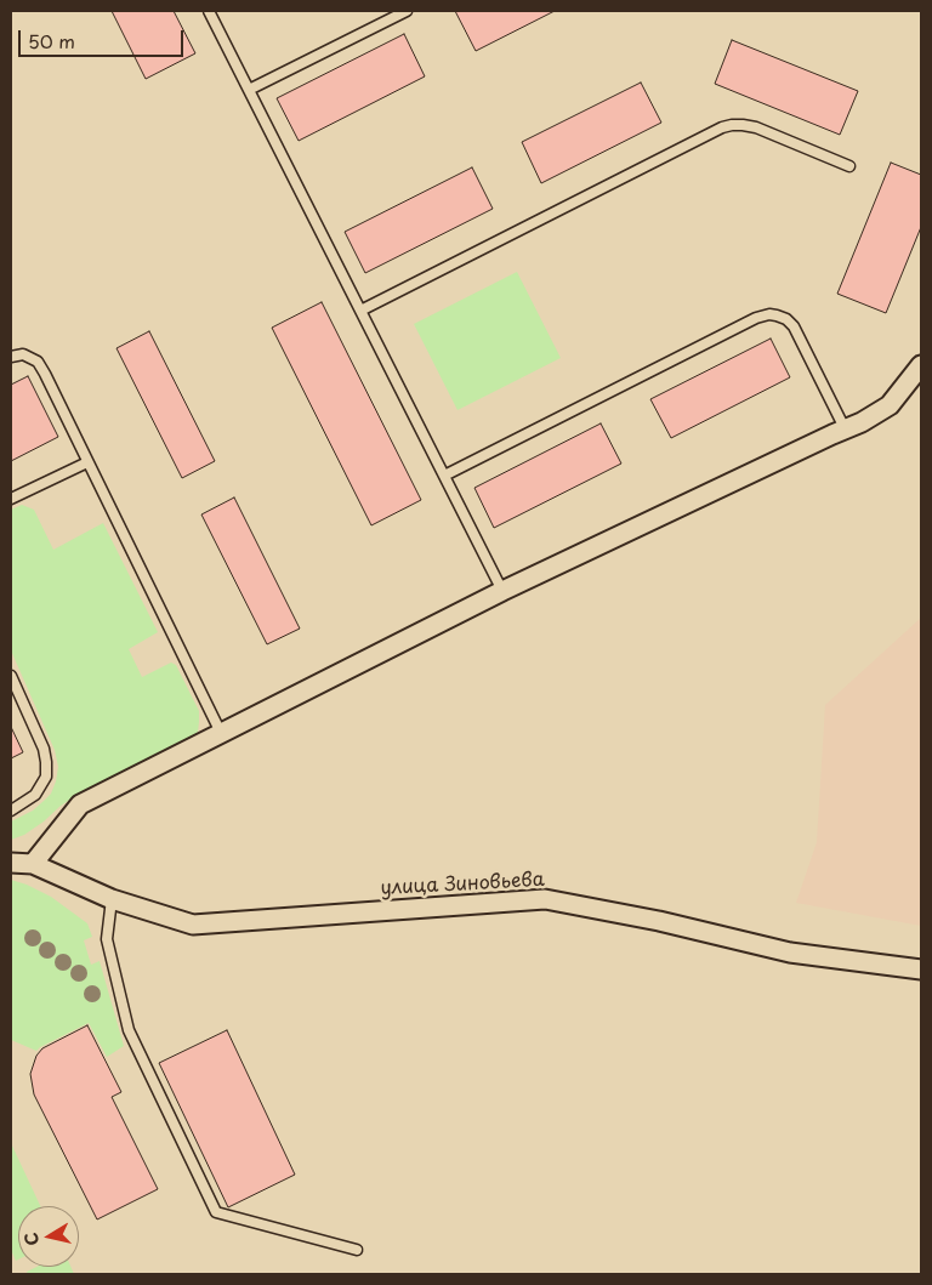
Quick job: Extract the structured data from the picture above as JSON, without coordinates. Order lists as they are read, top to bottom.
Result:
{
  "streets": {
    "street": ["улица Зиновьева"]
  },
  "scale_bar": "50 m",
  "north": "left"
}
